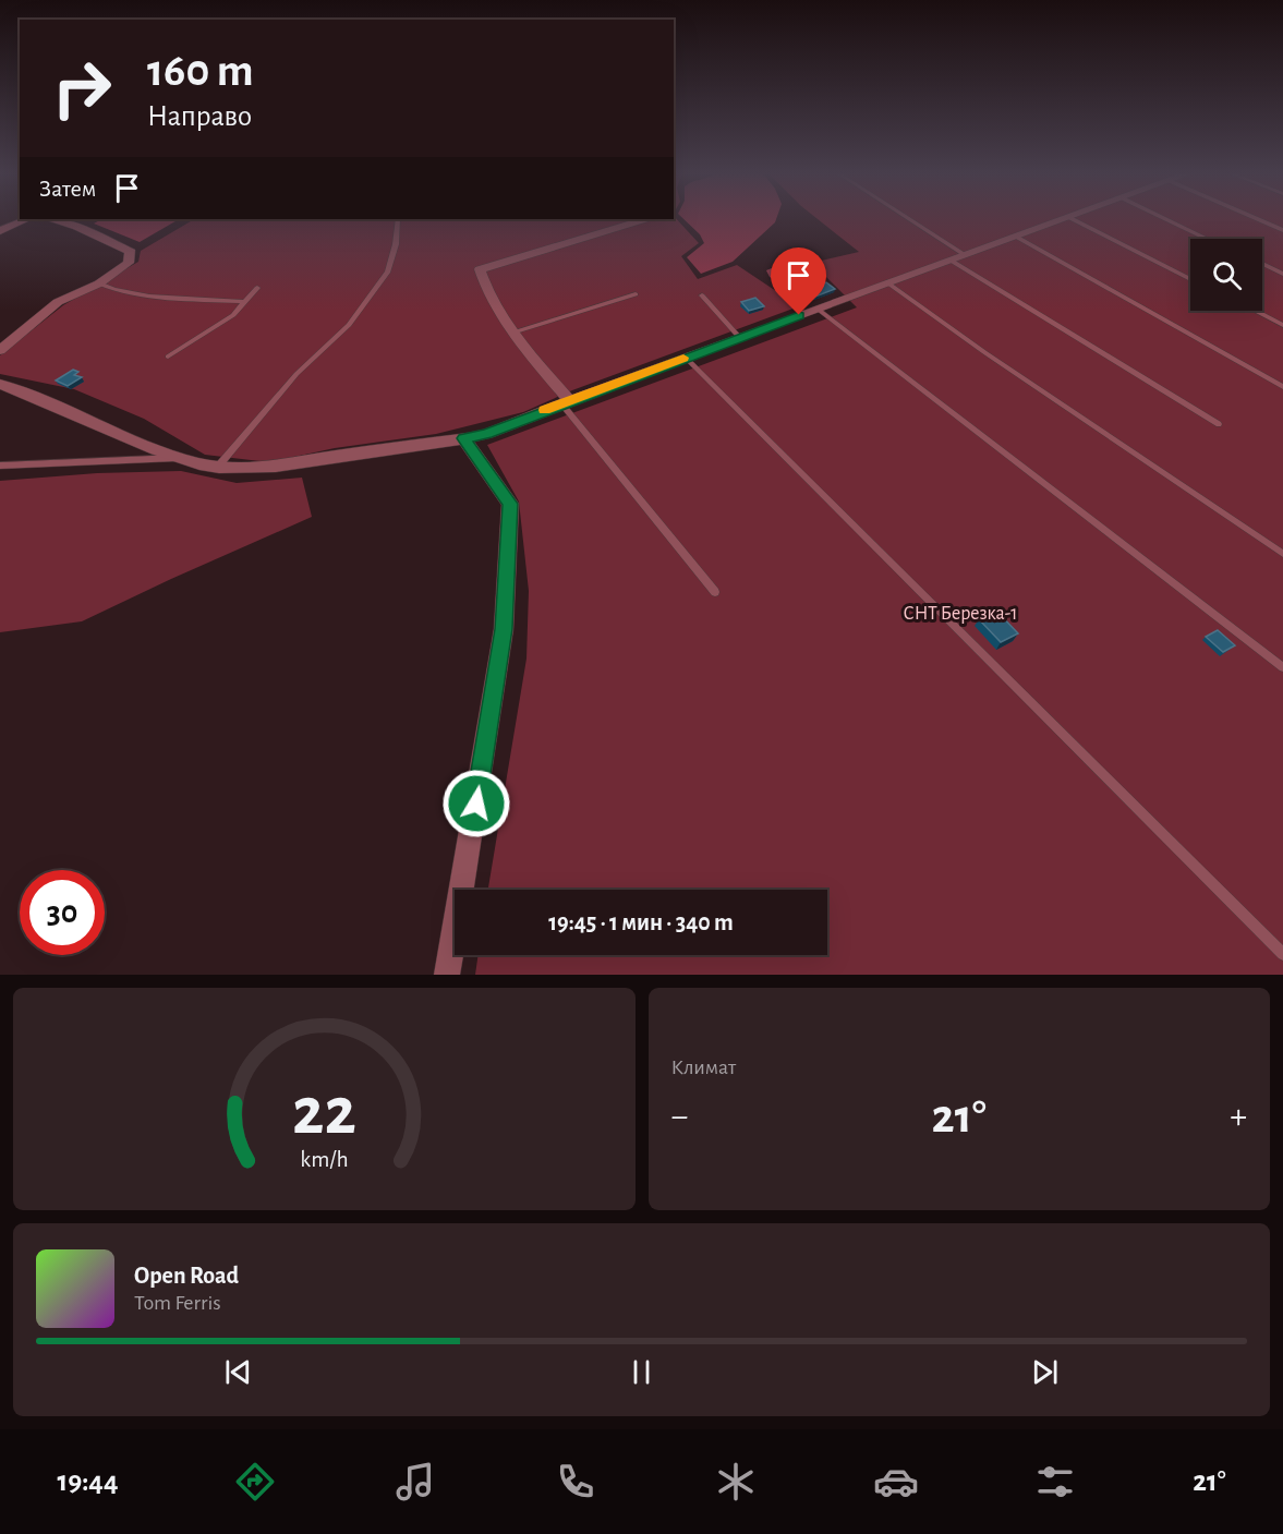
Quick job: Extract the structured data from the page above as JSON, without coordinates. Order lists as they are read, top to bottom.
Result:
{
  "parks": ["СНТ Березка-1"],
  "page": {
    "turn": ["160 m", "Направо"],
    "then": "Затем",
    "limit": "30",
    "trip": "19:45 · 1 мин · 340 m",
    "tile": "Климат",
    "heat": ["−", "21°", "+"],
    "song": ["Open Road", "Tom Ferris"],
    "tabs": ["19:44", "21°"],
    "gauge": ["22", "km/h"]
  }
}
